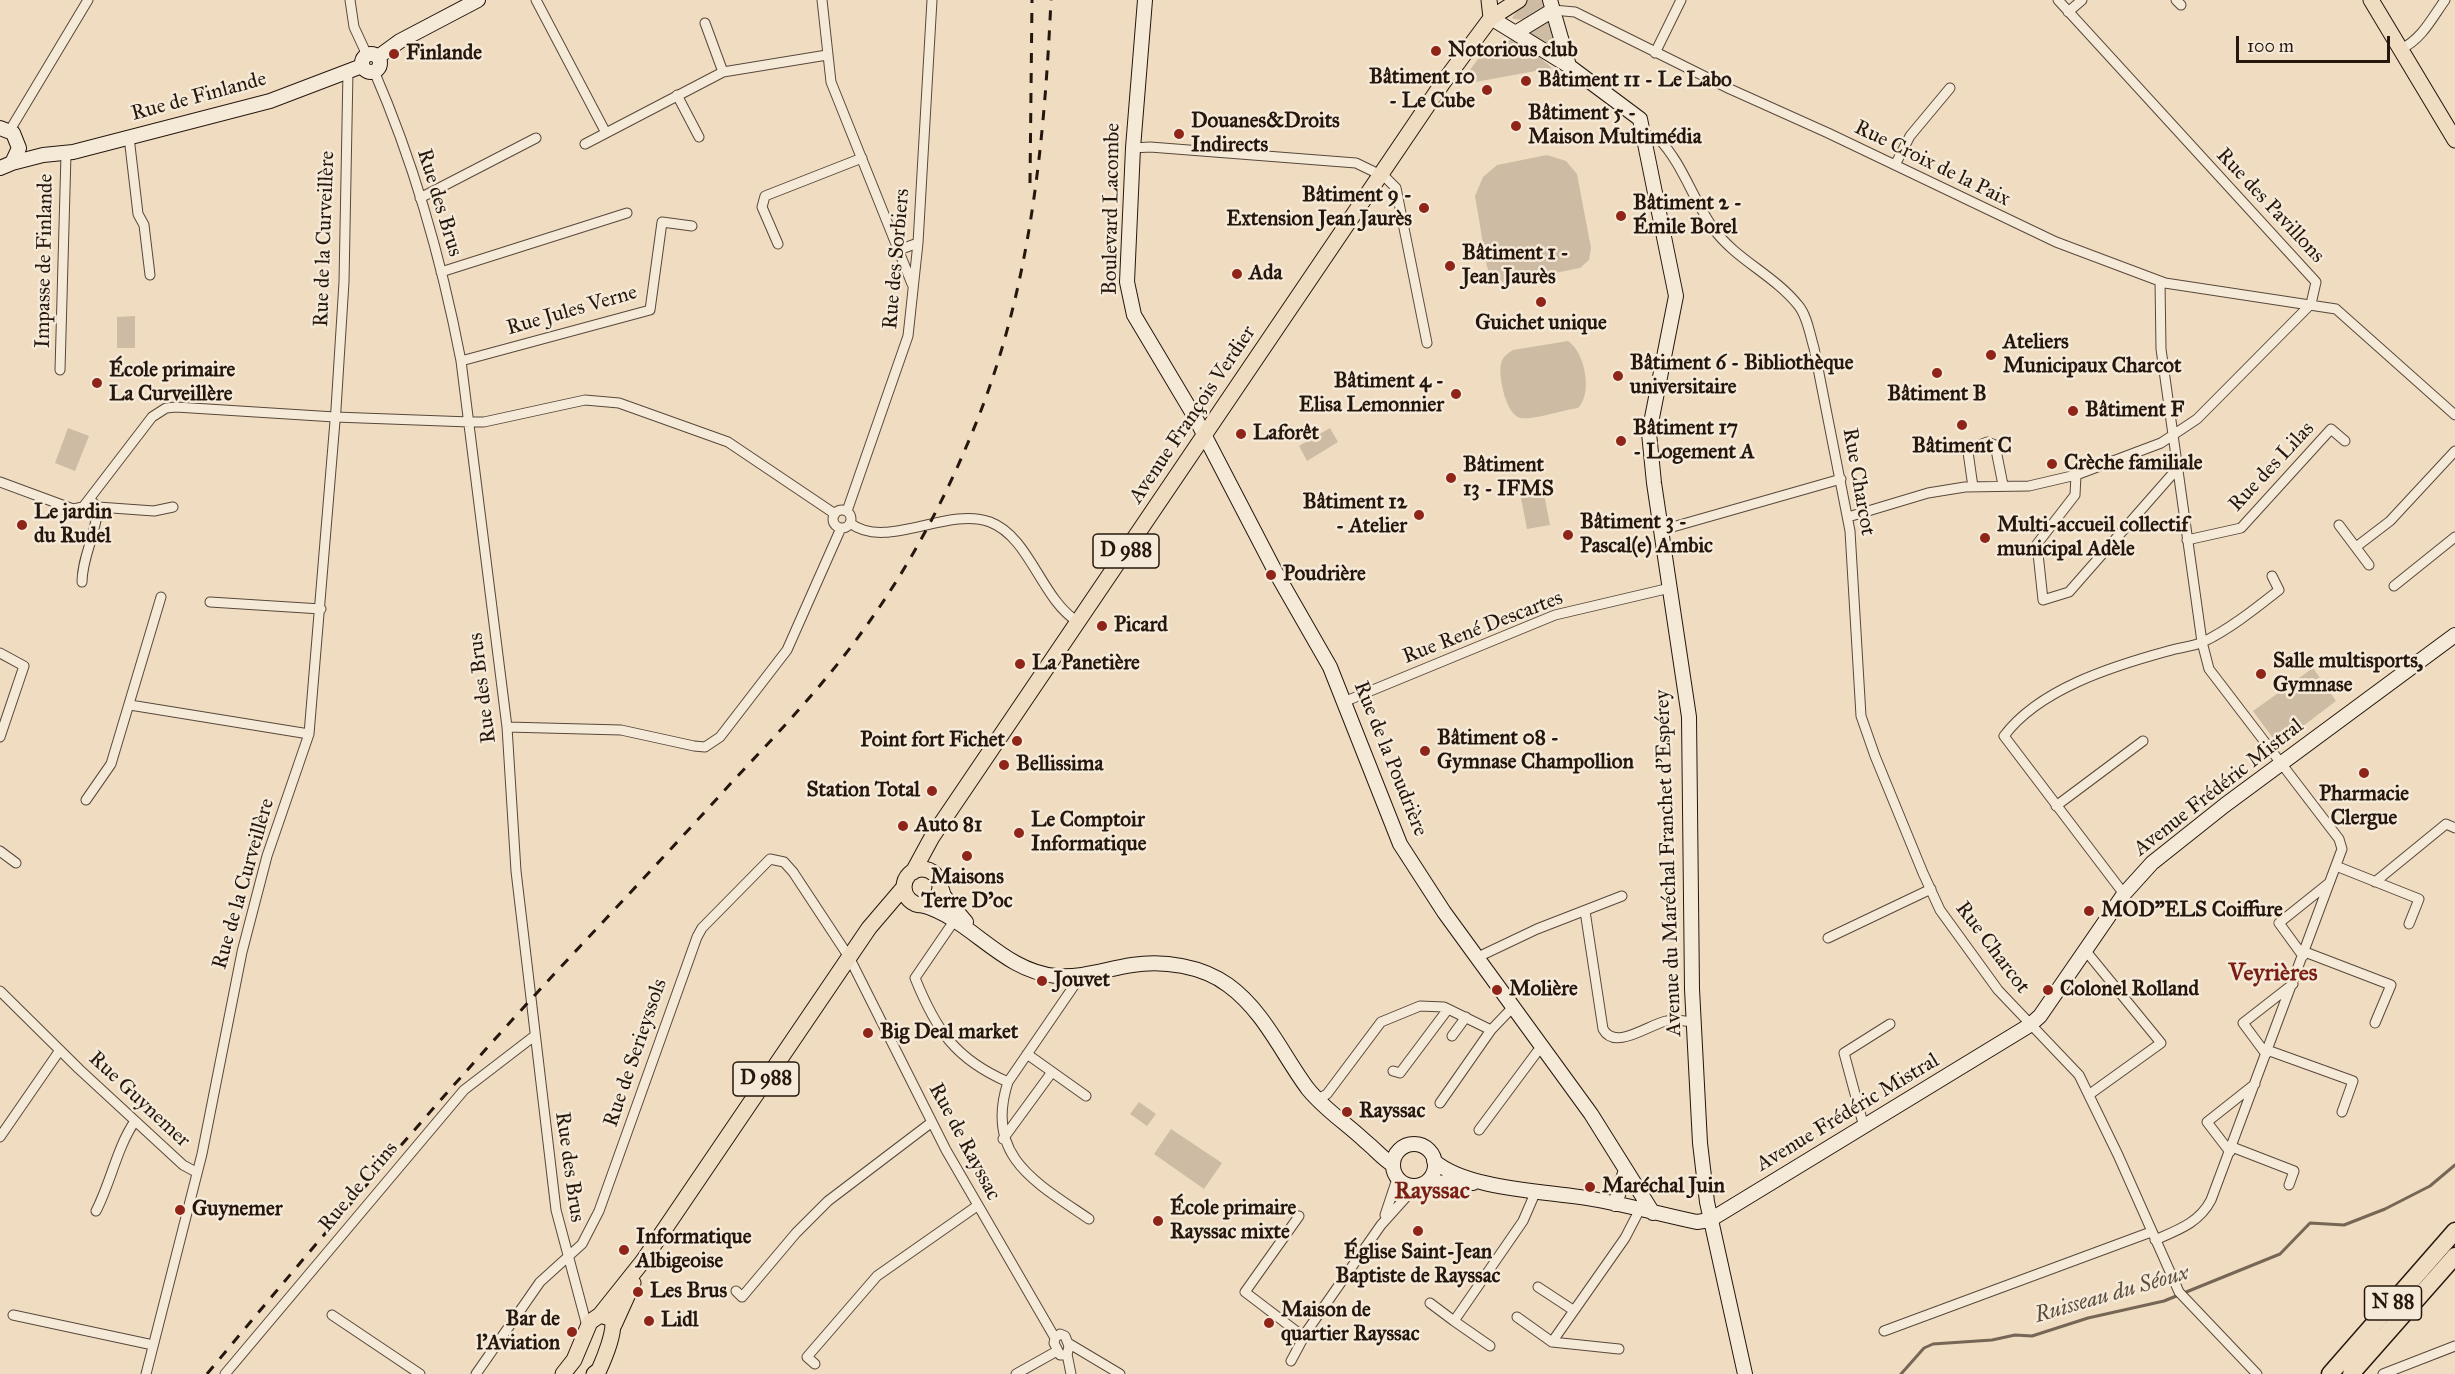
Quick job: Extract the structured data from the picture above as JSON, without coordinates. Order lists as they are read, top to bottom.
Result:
{
  "streets": {
    "highway": ["N 88"],
    "main road": ["Avenue François Verdier", "D 988"],
    "street": [
      "Rue de Finlande",
      "Rue Croix de la Paix",
      "Rue des Brus",
      "Rue des Pavillons",
      "Boulevard Lacombe",
      "Rue de la Curveillère",
      "Rue des Sorbiers",
      "Impasse de Finlande",
      "Rue Jules Verne",
      "Rue des Lilas",
      "Rue Charcot",
      "Rue René Descartes",
      "Rue de la Poudrière",
      "Avenue Frédéric Mistral",
      "Avenue du Maréchal Franchet d'Espérey",
      "Rue de Serieyssols",
      "Rue Guynemer",
      "Rue de Rayssac",
      "Rue de Crins"
    ]
  },
  "crossings": [
    ["Rue de Finlande", "Rue des Brus"],
    ["Rue de Finlande", "Rue de la Curveillère"],
    ["Rue de Finlande", "Impasse de Finlande"],
    ["Rue Croix de la Paix", "Rue des Pavillons"],
    ["Rue des Brus", "Rue Jules Verne"],
    ["Rue des Brus", "D 988"],
    ["Rue des Brus", "Rue de Serieyssols"],
    ["Rue des Brus", "Rue de Crins"],
    ["Boulevard Lacombe", "Avenue François Verdier"],
    ["Boulevard Lacombe", "Rue de la Poudrière"],
    ["Rue de la Curveillère", "Rue Guynemer"],
    ["Avenue François Verdier", "D 988"],
    ["Avenue François Verdier", "Rue de la Poudrière"],
    ["Avenue François Verdier", "Avenue du Maréchal Franchet d'Espérey"],
    ["Rue Charcot", "Avenue Frédéric Mistral"],
    ["Rue Charcot", "Avenue du Maréchal Franchet d'Espérey"],
    ["D 988", "Rue de Serieyssols"],
    ["D 988", "Rue de Rayssac"],
    ["Rue René Descartes", "Rue de la Poudrière"],
    ["Rue René Descartes", "Avenue du Maréchal Franchet d'Espérey"],
    ["Avenue Frédéric Mistral", "Avenue du Maréchal Franchet d'Espérey"],
    ["Rue de Serieyssols", "Rue de Rayssac"]
  ],
  "districts": ["Veyrières", "Rayssac"],
  "water": ["Ruisseau du Séoux"],
  "places": [
    "Notorious club",
    "Finlande",
    "Bâtiment 11 - Le Labo",
    "Bâtiment 10 - Le Cube",
    "Bâtiment 5 - Maison Multimédia",
    "Douanes&Droits Indirects",
    "Bâtiment 9 - Extension Jean Jaurès",
    "Bâtiment 2 - Émile Borel",
    "Bâtiment 1 - Jean Jaurès",
    "Ada",
    "Guichet unique",
    "Ateliers Municipaux Charcot",
    "Bâtiment B",
    "Bâtiment 6 - Bibliothèque universitaire",
    "École primaire La Curveillère",
    "Bâtiment 4 - Elisa Lemonnier",
    "Bâtiment F",
    "Bâtiment C",
    "Laforêt",
    "Bâtiment 17 - Logement A",
    "Crèche familiale",
    "Bâtiment 13 - IFMS",
    "Bâtiment 12 - Atelier",
    "Le jardin du Rudel",
    "Bâtiment 3 - Pascal(e) Ambic",
    "Multi-accueil collectif municipal Adèle",
    "Poudrière",
    "Picard",
    "La Panetière",
    "Salle multisports, Gymnase",
    "Point fort Fichet",
    "Bâtiment 08 - Gymnase Champollion",
    "Bellissima",
    "Pharmacie Clergue",
    "Station Total",
    "Auto 81",
    "Le Comptoir Informatique",
    "Maisons Terre D'oc",
    "MOD\"ELS Coiffure",
    "Jouvet",
    "Molière",
    "Colonel Rolland",
    "Big Deal market",
    "Rayssac",
    "Maréchal Juin",
    "Guynemer",
    "École primaire Rayssac mixte",
    "Église Saint-Jean Baptiste de Rayssac",
    "Informatique Albigeoise",
    "Les Brus",
    "Lidl",
    "Maison de quartier Rayssac",
    "Bar de l'Aviation"
  ],
  "scale_bar": "100 m"
}
